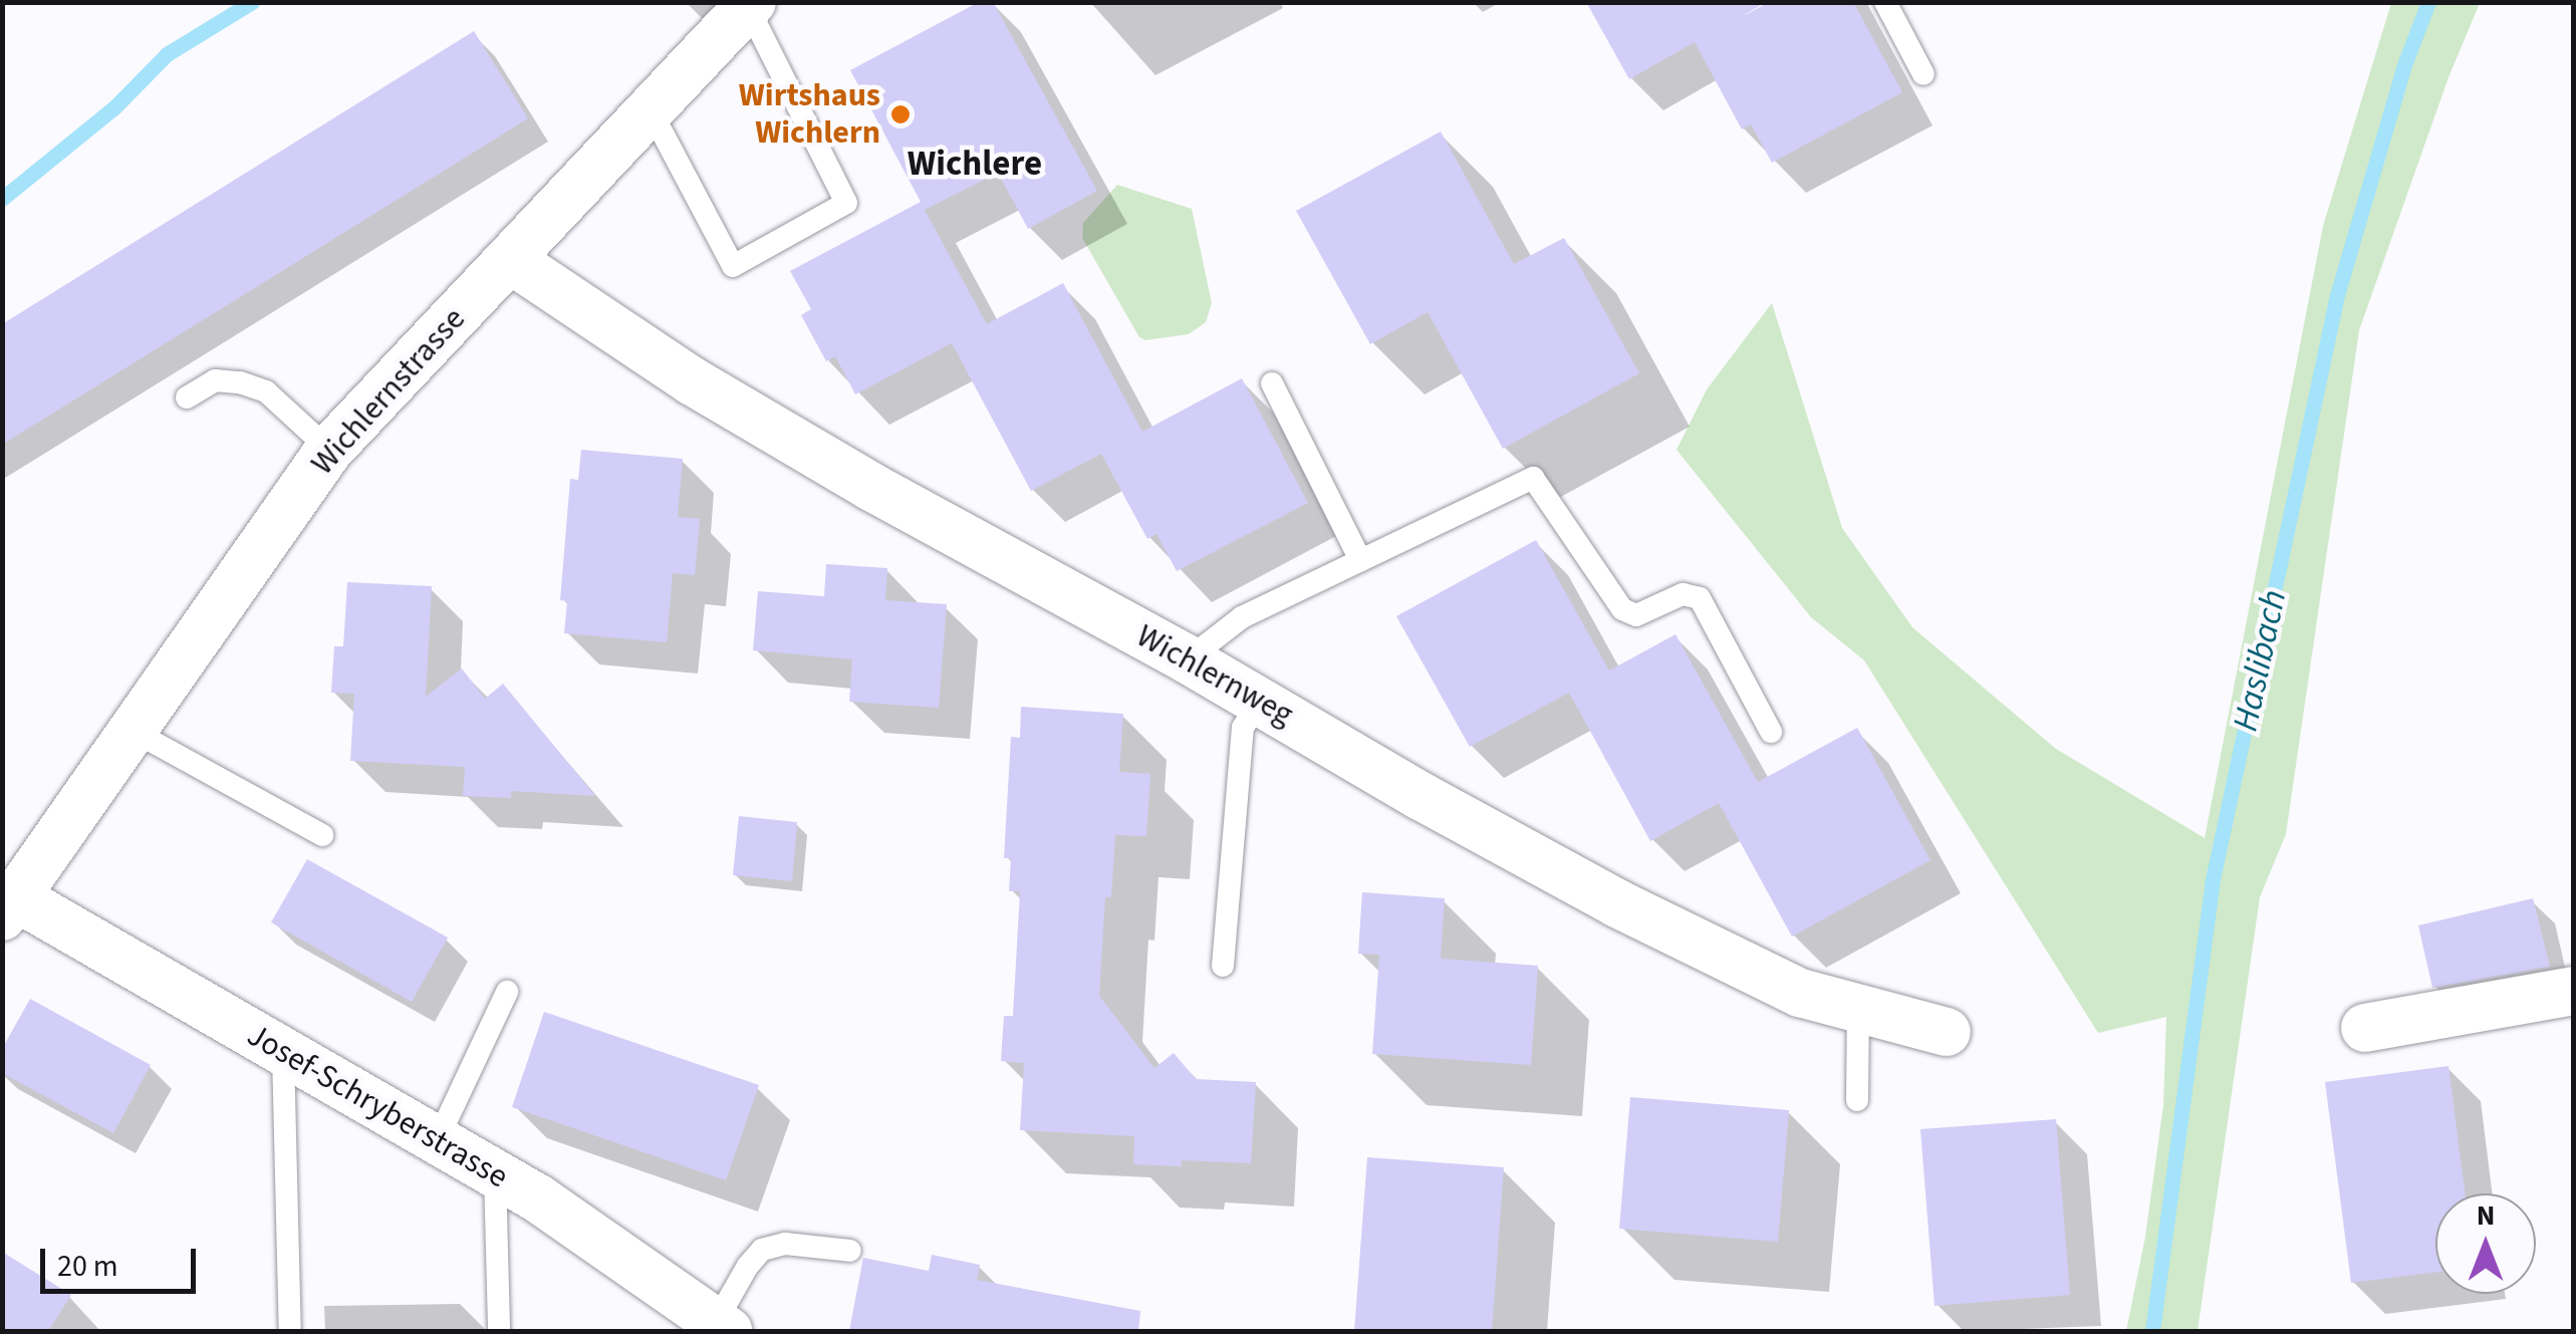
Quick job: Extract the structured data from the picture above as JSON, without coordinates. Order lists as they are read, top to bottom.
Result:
{
  "streets": {
    "street": ["Wichlernstrasse", "Wichlernweg", "Josef-Schryberstrasse"]
  },
  "crossings": [
    ["Wichlernstrasse", "Wichlernweg"],
    ["Wichlernstrasse", "Josef-Schryberstrasse"]
  ],
  "districts": ["Wichlere"],
  "water": ["Haslibach"],
  "places": ["Wirtshaus Wichlern"],
  "scale_bar": "20 m",
  "north": "top"
}
